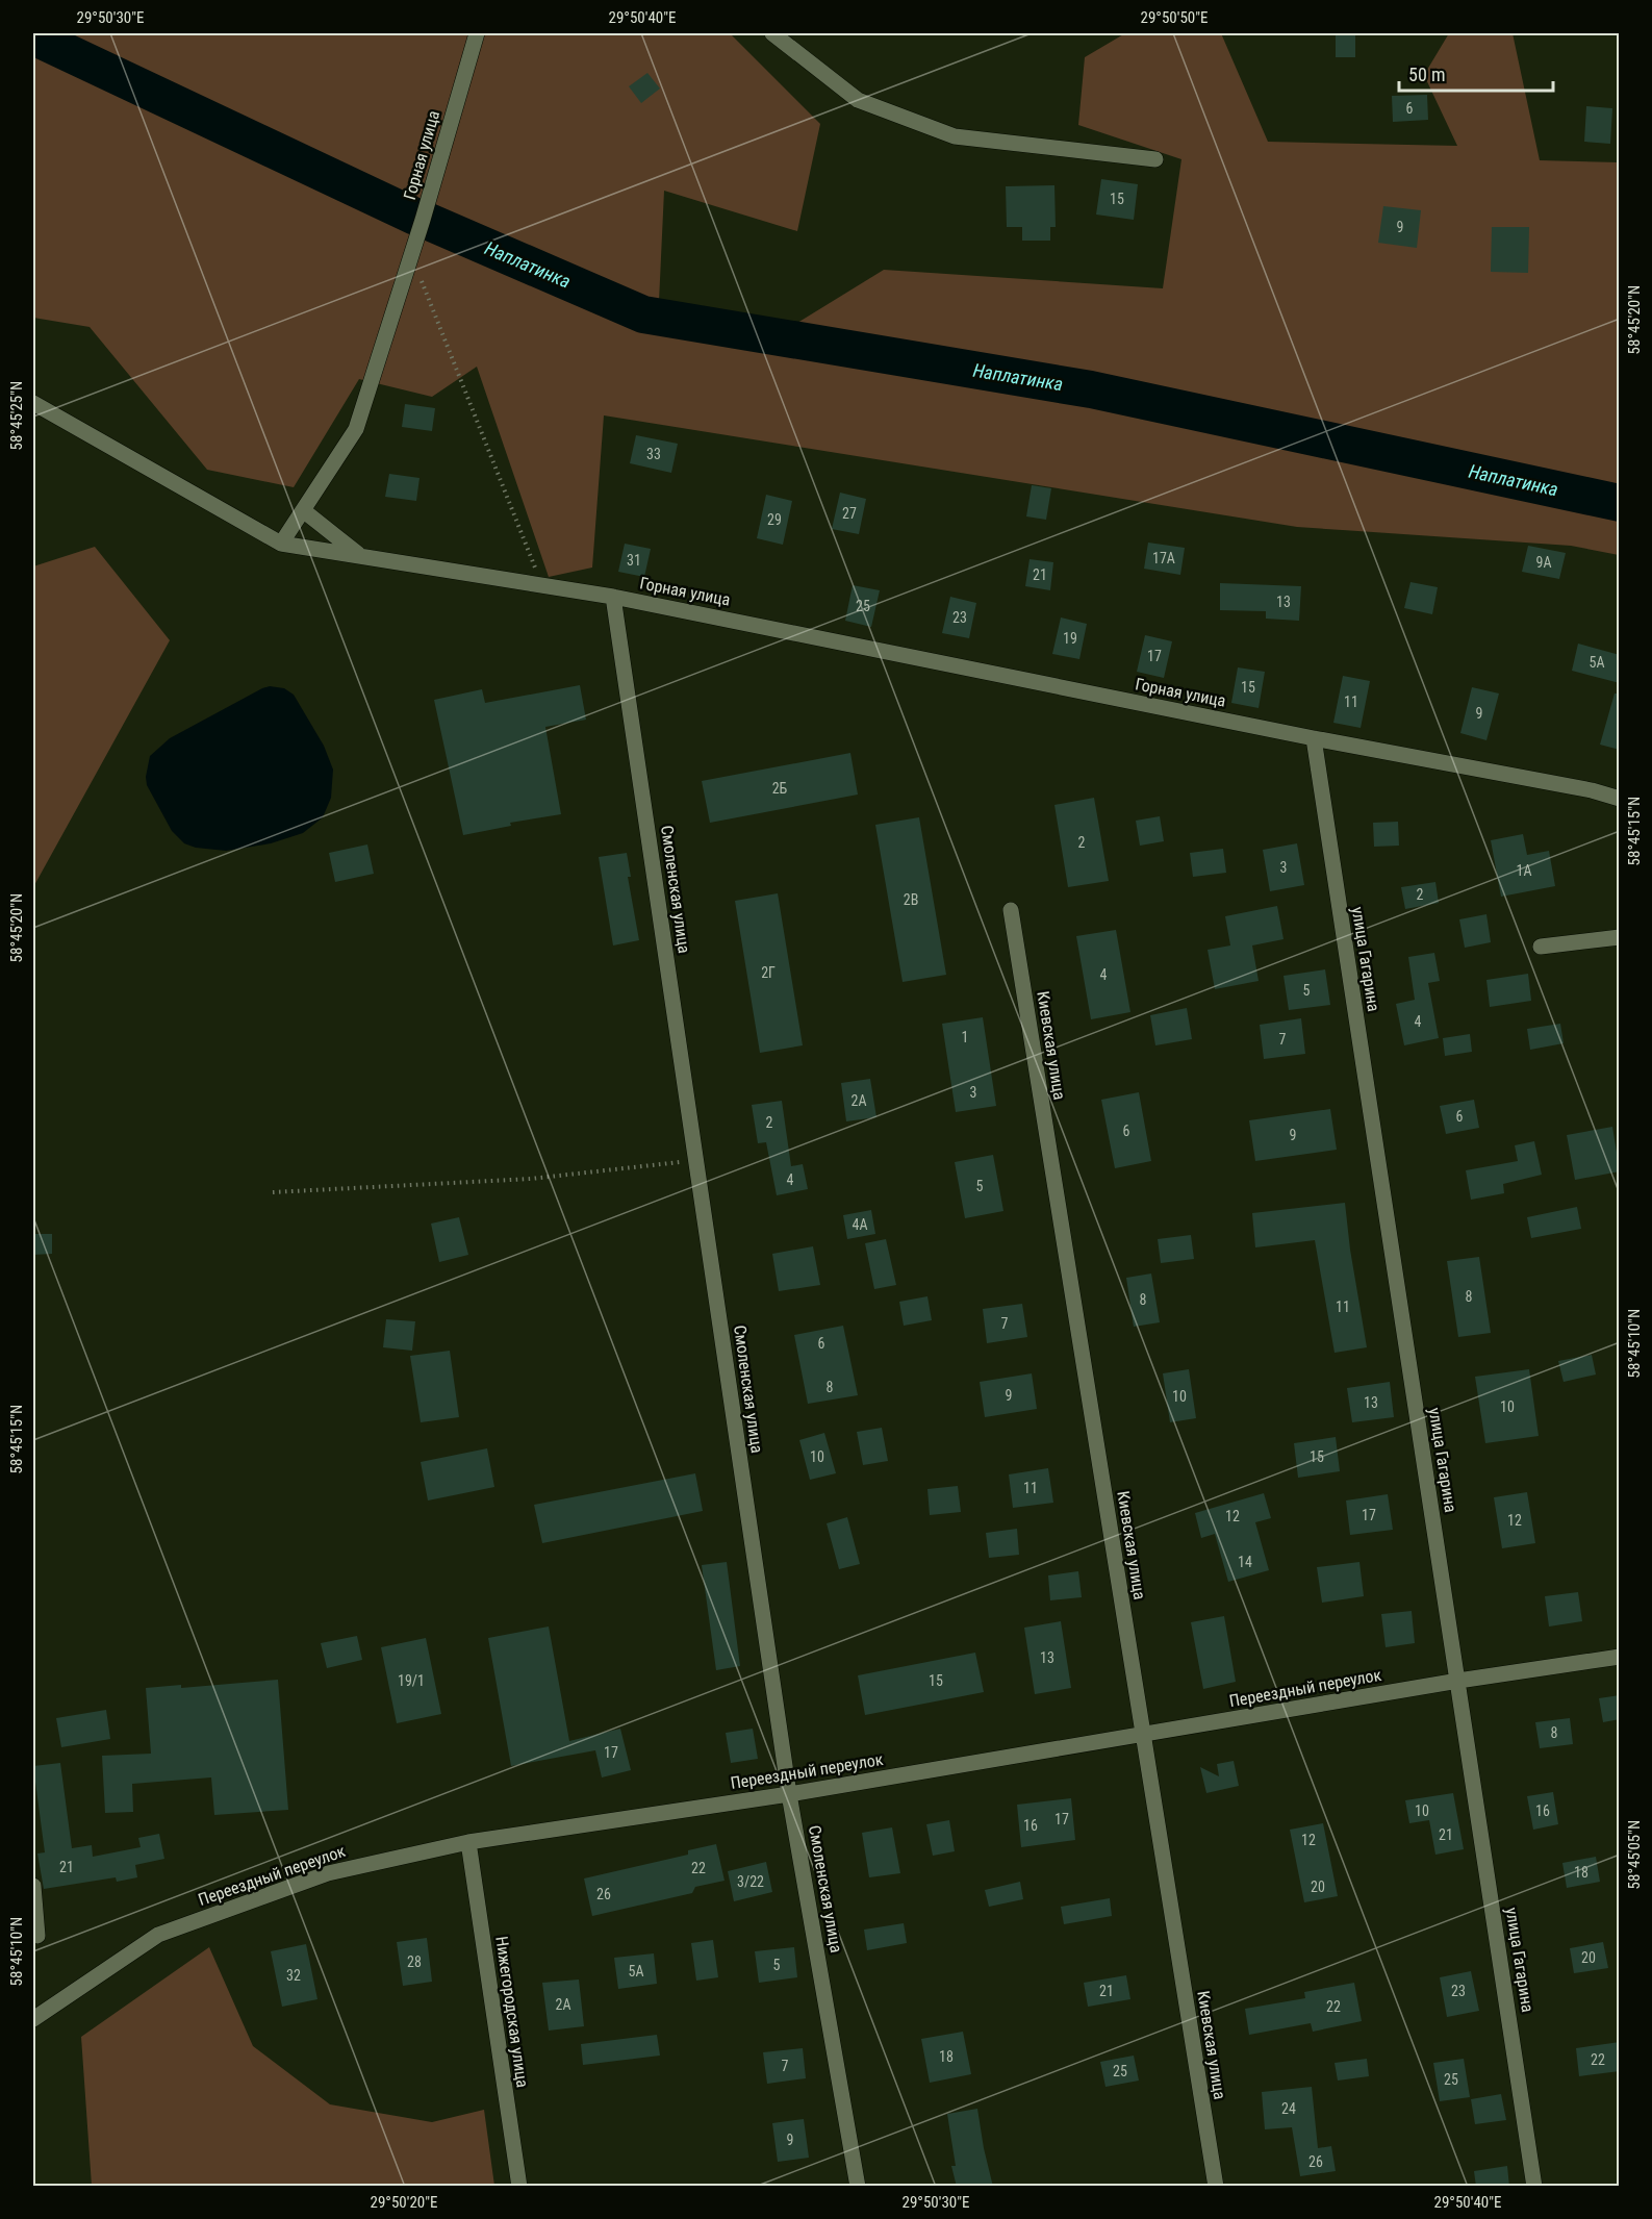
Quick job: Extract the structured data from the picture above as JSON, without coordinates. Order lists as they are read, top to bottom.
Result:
{
  "streets": {
    "street": [
      "Горная улица",
      "Смоленская улица",
      "улица Гагарина",
      "Киевская улица",
      "Переездный переулок",
      "Нижегородская улица"
    ]
  },
  "crossings": [
    ["Горная улица", "Смоленская улица"],
    ["Горная улица", "улица Гагарина"],
    ["Смоленская улица", "Переездный переулок"],
    ["улица Гагарина", "Переездный переулок"],
    ["Киевская улица", "Переездный переулок"],
    ["Переездный переулок", "Нижегородская улица"]
  ],
  "water": ["Наплатинка"],
  "house_numbers": [
    "6",
    "15",
    "9",
    "33",
    "27",
    "29",
    "17А",
    "31",
    "9А",
    "21",
    "13",
    "25",
    "23",
    "19",
    "17",
    "5А",
    "15",
    "11",
    "9",
    "2Б",
    "2",
    "3",
    "1A",
    "2",
    "2В",
    "2Г",
    "4",
    "5",
    "4",
    "1",
    "7",
    "3",
    "2А",
    "6",
    "2",
    "6",
    "9",
    "4",
    "5",
    "4А",
    "8",
    "8",
    "11",
    "7",
    "6",
    "8",
    "9",
    "10",
    "13",
    "10",
    "10",
    "15",
    "11",
    "17",
    "12",
    "12",
    "14",
    "13",
    "19/1",
    "15",
    "8",
    "17",
    "10",
    "16",
    "17",
    "16",
    "21",
    "12",
    "21",
    "22",
    "18",
    "3/22",
    "20",
    "26",
    "20",
    "28",
    "5",
    "5А",
    "32",
    "21",
    "23",
    "2А",
    "22",
    "18",
    "22",
    "7",
    "25",
    "25",
    "24",
    "9",
    "26"
  ],
  "scale_bar": "50 m",
  "coordinates": [
    "29°50'30\"E",
    "29°50'40\"E",
    "29°50'50\"E",
    "58°45'20\"N",
    "58°45'25\"N",
    "58°45'15\"N",
    "58°45'10\"N",
    "58°45'05\"N",
    "29°50'20\"E"
  ]
}
